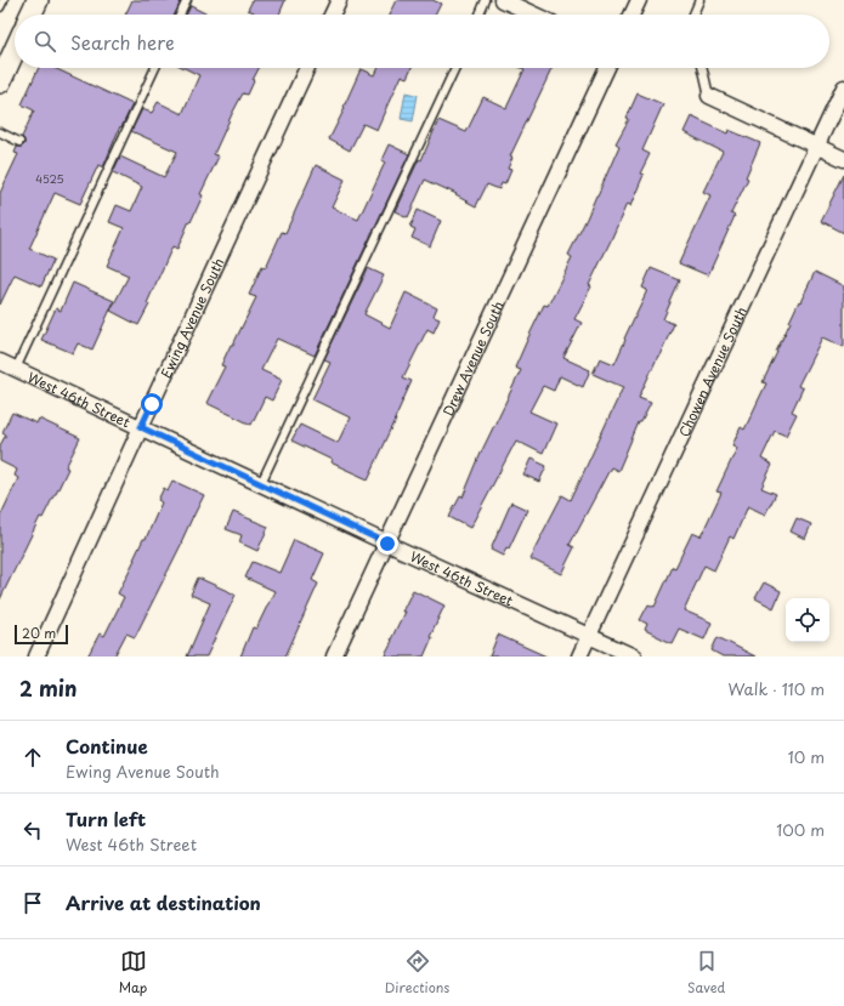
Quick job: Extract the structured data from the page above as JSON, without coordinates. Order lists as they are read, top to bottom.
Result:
{
  "streets": {
    "street": [
      "Ewing Avenue South",
      "Drew Avenue South",
      "Chowen Avenue South",
      "West 46th Street"
    ]
  },
  "crossings": [
    ["Ewing Avenue South", "West 46th Street"],
    ["Drew Avenue South", "West 46th Street"],
    ["Chowen Avenue South", "West 46th Street"]
  ],
  "house_numbers": ["4525"],
  "scale_bar": "20 m",
  "page": {
    "search": "Search here",
    "scale": "20 m",
    "heading": ["2 min", "Walk · 110 m"],
    "list": [
      ["Continue", "Ewing Avenue South", "10 m"],
      ["Turn left", "West 46th Street", "100 m"],
      "Arrive at destination"
    ],
    "nav": ["Map", "Directions", "Saved"]
  }
}
